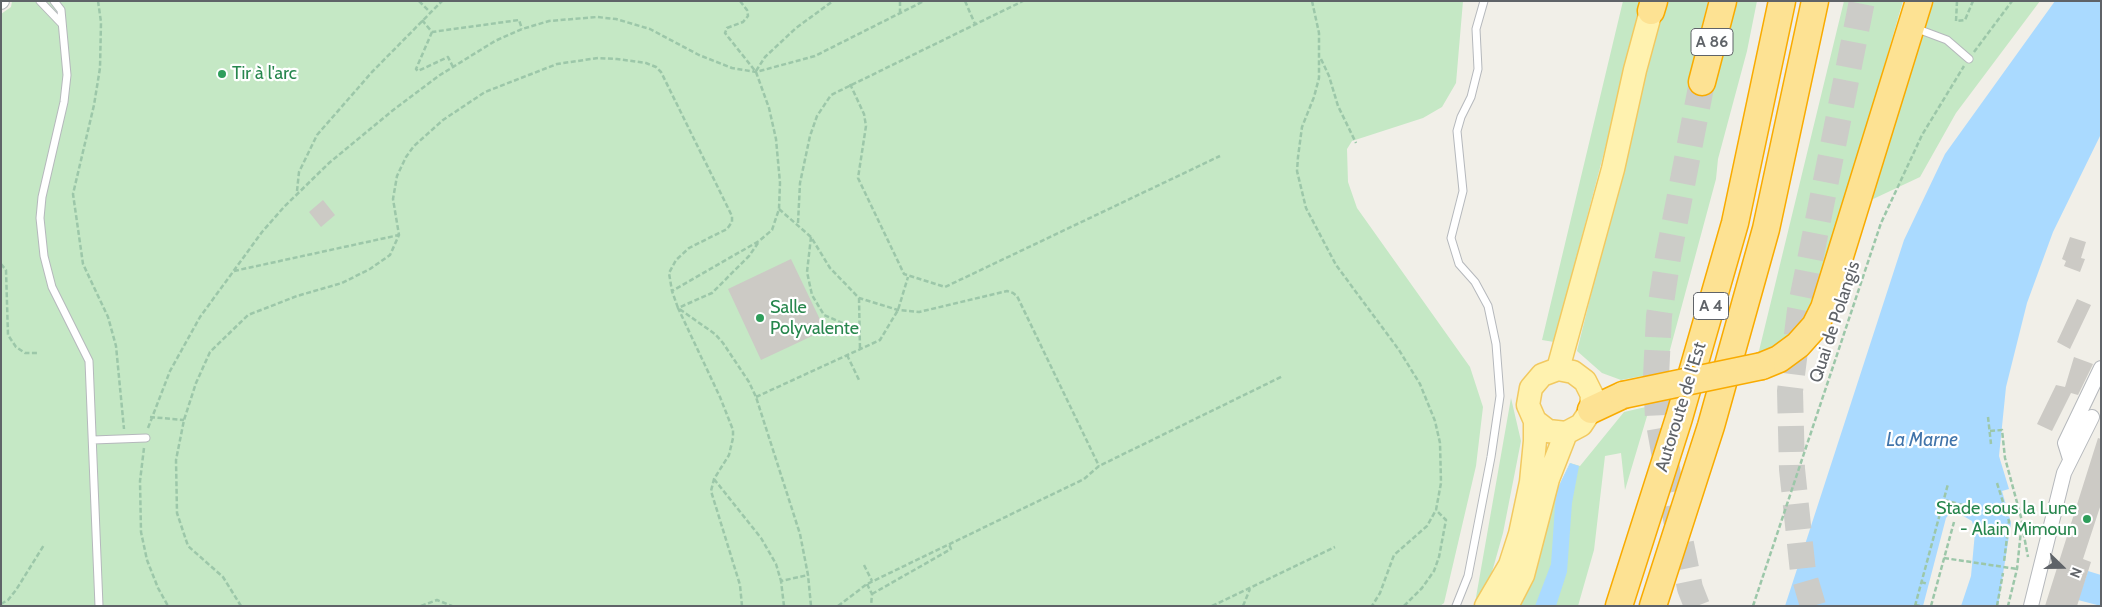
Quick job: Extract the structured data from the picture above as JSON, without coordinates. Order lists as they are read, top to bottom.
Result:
{
  "streets": {
    "highway": ["A 86", "A 4", "Autoroute de l’Est"],
    "path": ["Quai de Polangis"]
  },
  "water": ["La Marne"],
  "places": ["Tir à l'arc", "Salle Polyvalente", "Stade sous la Lune - Alain Mimoun"],
  "north": "right"
}
